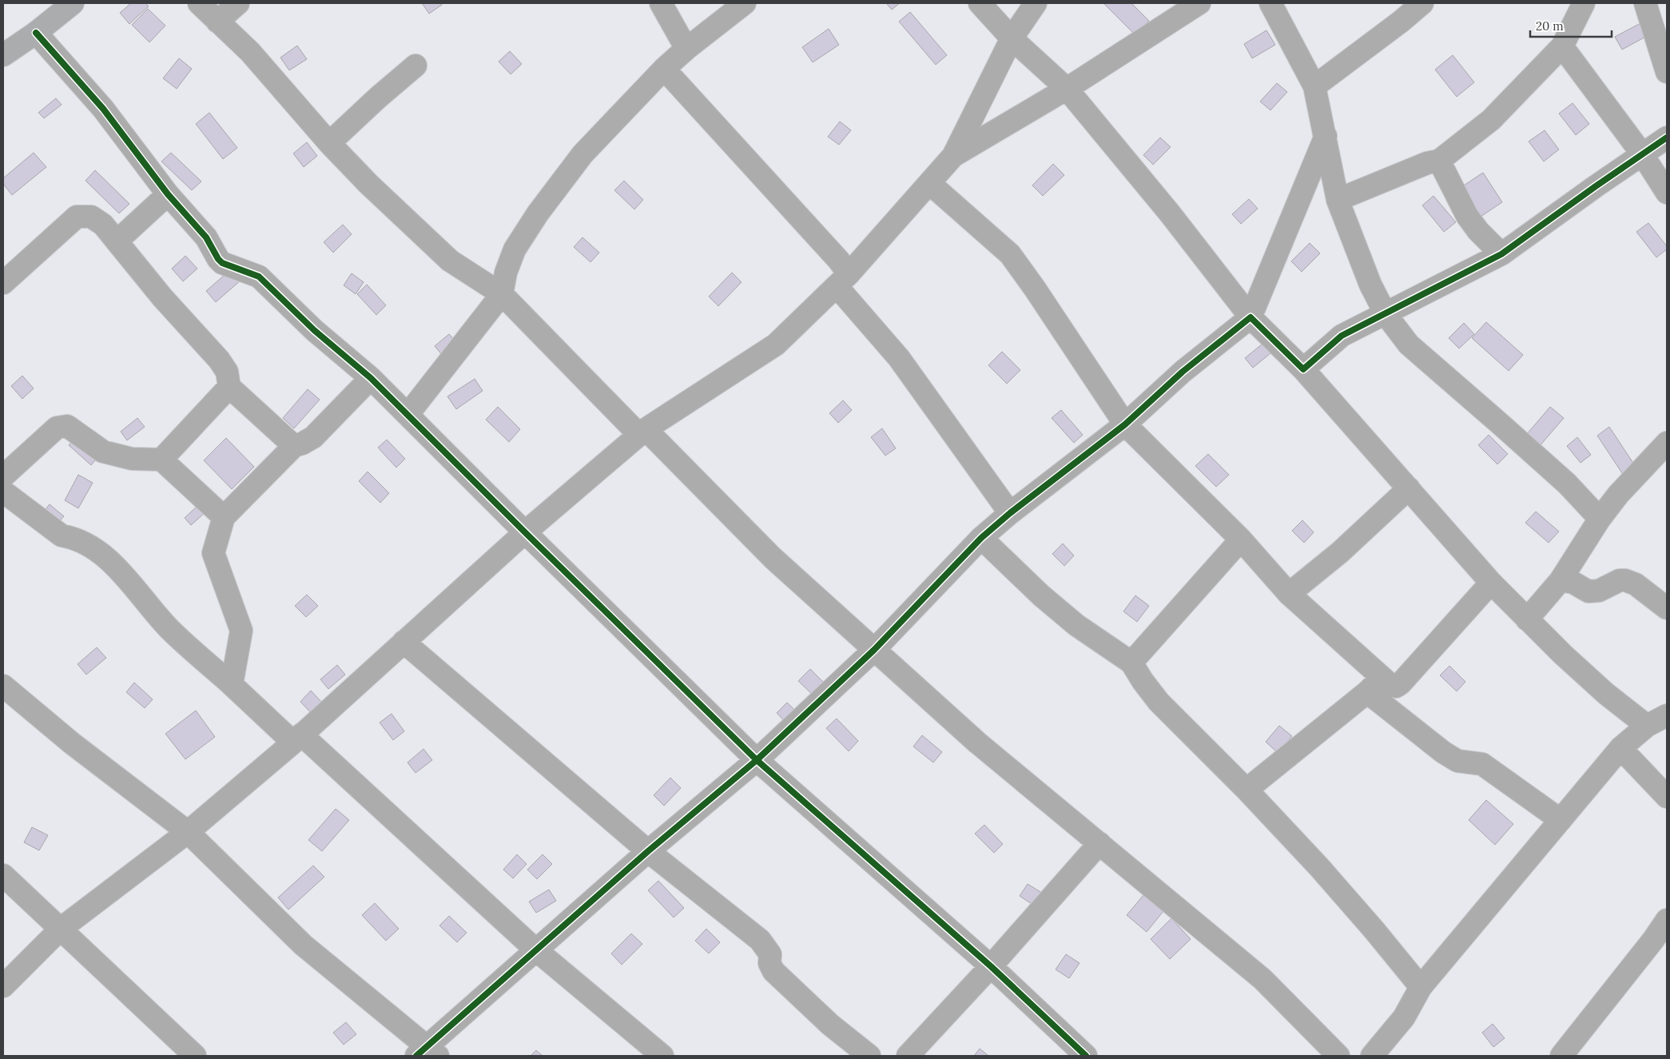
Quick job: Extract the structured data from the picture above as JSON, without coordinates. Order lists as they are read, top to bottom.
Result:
{
  "scale_bar": "20 m"
}
